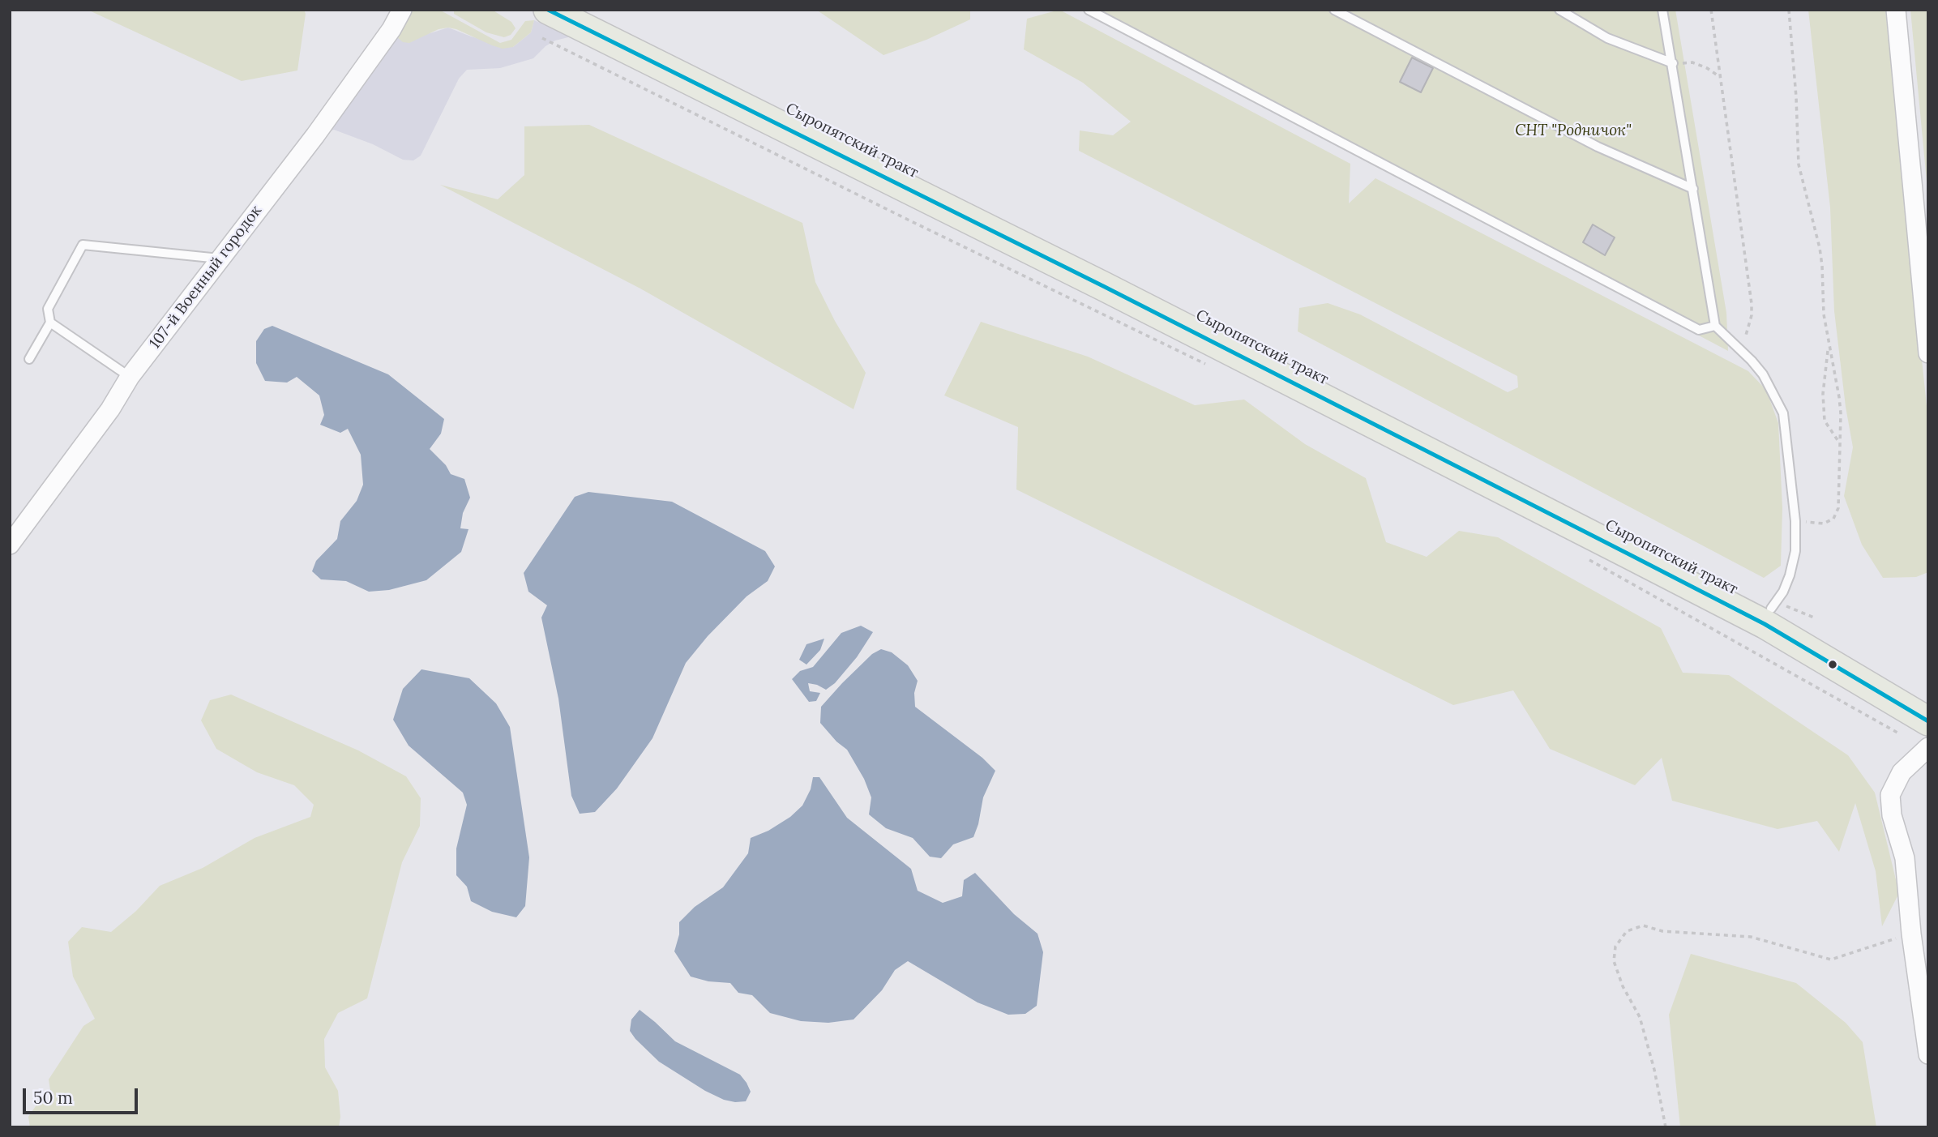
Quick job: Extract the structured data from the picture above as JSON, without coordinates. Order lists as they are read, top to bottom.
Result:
{
  "streets": {
    "main road": ["Сыропятский тракт"],
    "street": ["107-й Военный городок"]
  },
  "parks": ["СНТ \"Родничок\""],
  "scale_bar": "50 m"
}
